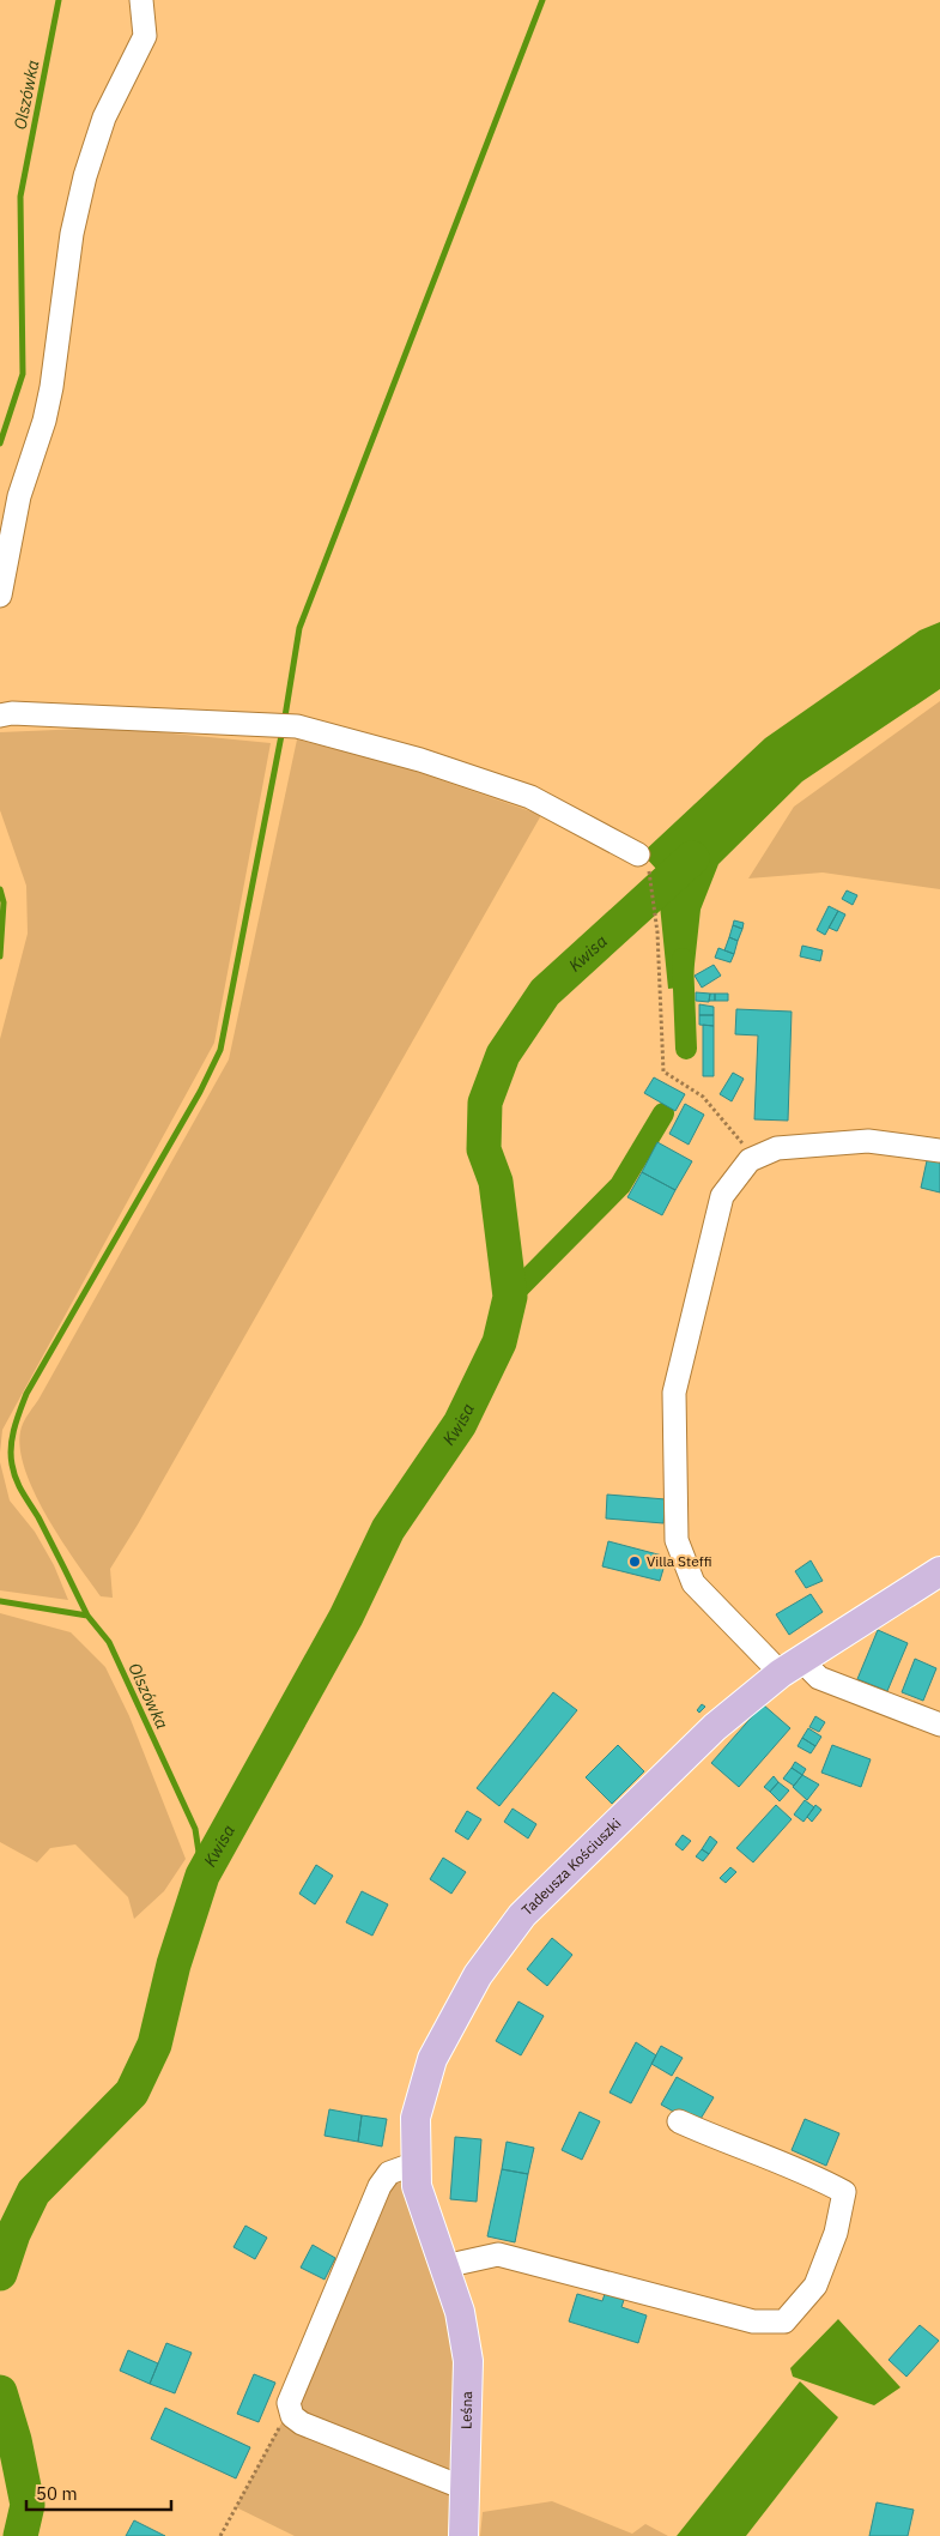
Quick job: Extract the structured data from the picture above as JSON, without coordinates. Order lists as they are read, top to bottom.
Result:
{
  "streets": {
    "main road": ["Tadeusza Kościuszki", "Leśna"]
  },
  "crossings": [
    ["Tadeusza Kościuszki", "Leśna"]
  ],
  "water": ["Olszówka", "Kwisa"],
  "places": ["Villa Steffi"],
  "scale_bar": "50 m"
}
